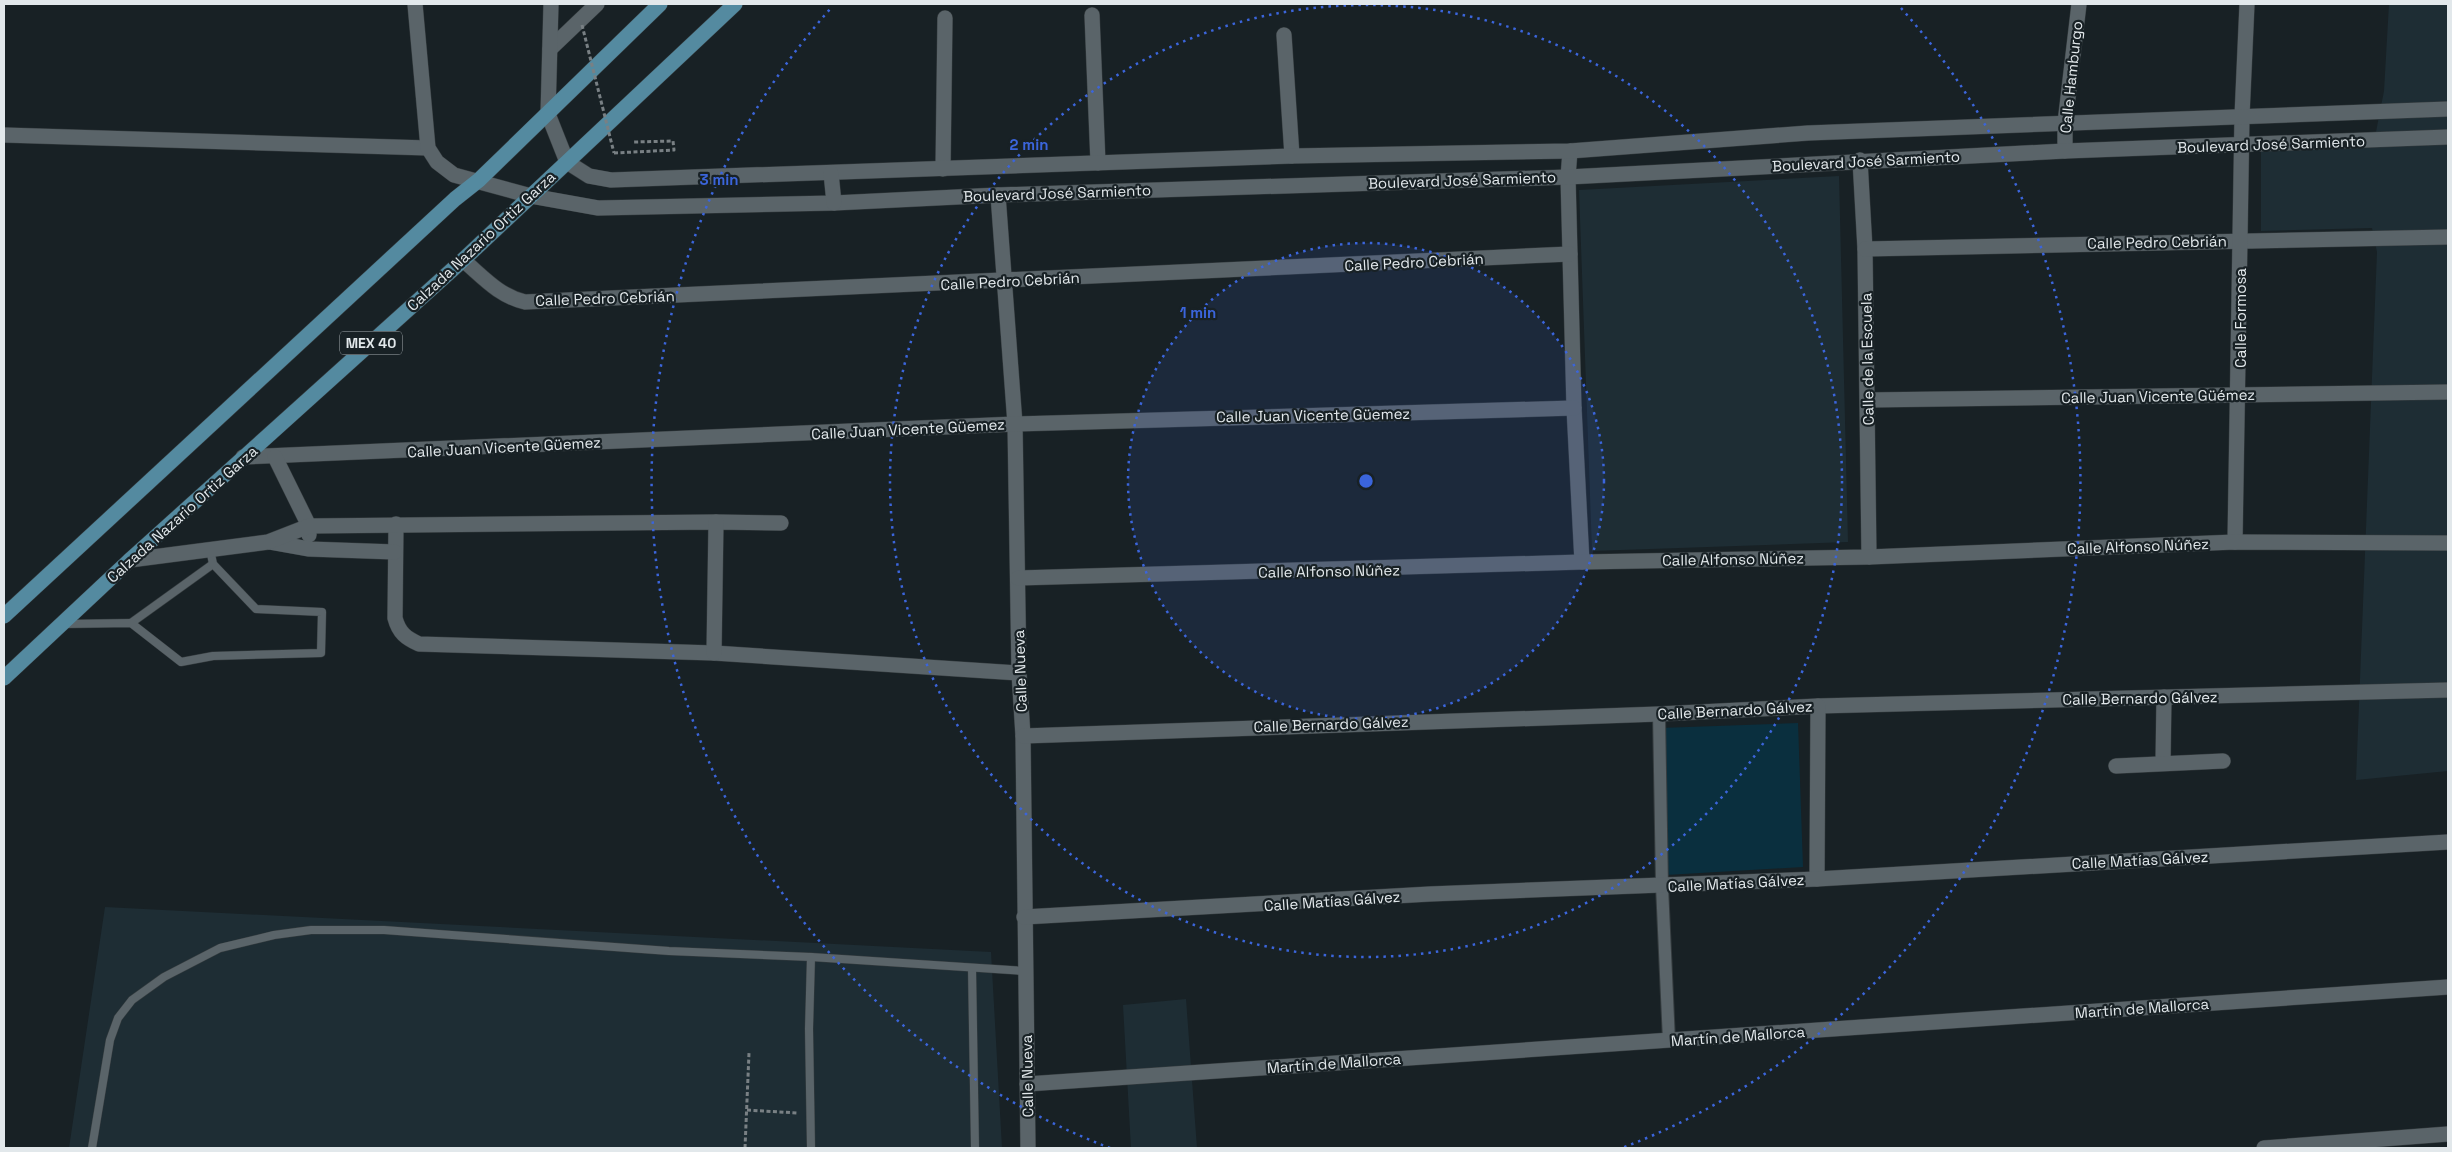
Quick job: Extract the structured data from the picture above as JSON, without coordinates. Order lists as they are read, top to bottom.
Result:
{
  "streets": {
    "main road": ["Calzada Nazario Ortiz Garza", "MEX 40"],
    "street": [
      "Calle Hamburgo",
      "Boulevard José Sarmiento",
      "Calle Pedro Cebrián",
      "Calle Formosa",
      "Calle de la Escuela",
      "Calle Juan Vicente Güémez",
      "Calle Juan Vicente Güemez",
      "Calle Alfonso Núñez",
      "Calle Nueva",
      "Calle Bernardo Gálvez",
      "Calle Matías Gálvez",
      "Martín de Mallorca"
    ]
  },
  "crossings": [
    ["Calle Hamburgo", "Boulevard José Sarmiento"],
    ["Boulevard José Sarmiento", "Calzada Nazario Ortiz Garza"],
    ["Boulevard José Sarmiento", "Calle Formosa"],
    ["Boulevard José Sarmiento", "MEX 40"],
    ["Boulevard José Sarmiento", "Calle de la Escuela"],
    ["Boulevard José Sarmiento", "Calle Nueva"],
    ["Calzada Nazario Ortiz Garza", "Calle Pedro Cebrián"],
    ["Calzada Nazario Ortiz Garza", "Calle Juan Vicente Güemez"],
    ["Calle Pedro Cebrián", "Calle Formosa"],
    ["Calle Pedro Cebrián", "Calle de la Escuela"],
    ["Calle Pedro Cebrián", "Calle Nueva"],
    ["Calle Formosa", "Calle Juan Vicente Güémez"],
    ["Calle Formosa", "Calle Alfonso Núñez"],
    ["Calle de la Escuela", "Calle Juan Vicente Güémez"],
    ["Calle de la Escuela", "Calle Alfonso Núñez"],
    ["Calle Juan Vicente Güemez", "Calle Nueva"],
    ["Calle Alfonso Núñez", "Calle Nueva"],
    ["Calle Nueva", "Calle Bernardo Gálvez"],
    ["Calle Nueva", "Calle Matías Gálvez"],
    ["Calle Nueva", "Martín de Mallorca"]
  ],
  "rings": ["2 min", "3 min", "1 min"]
}
